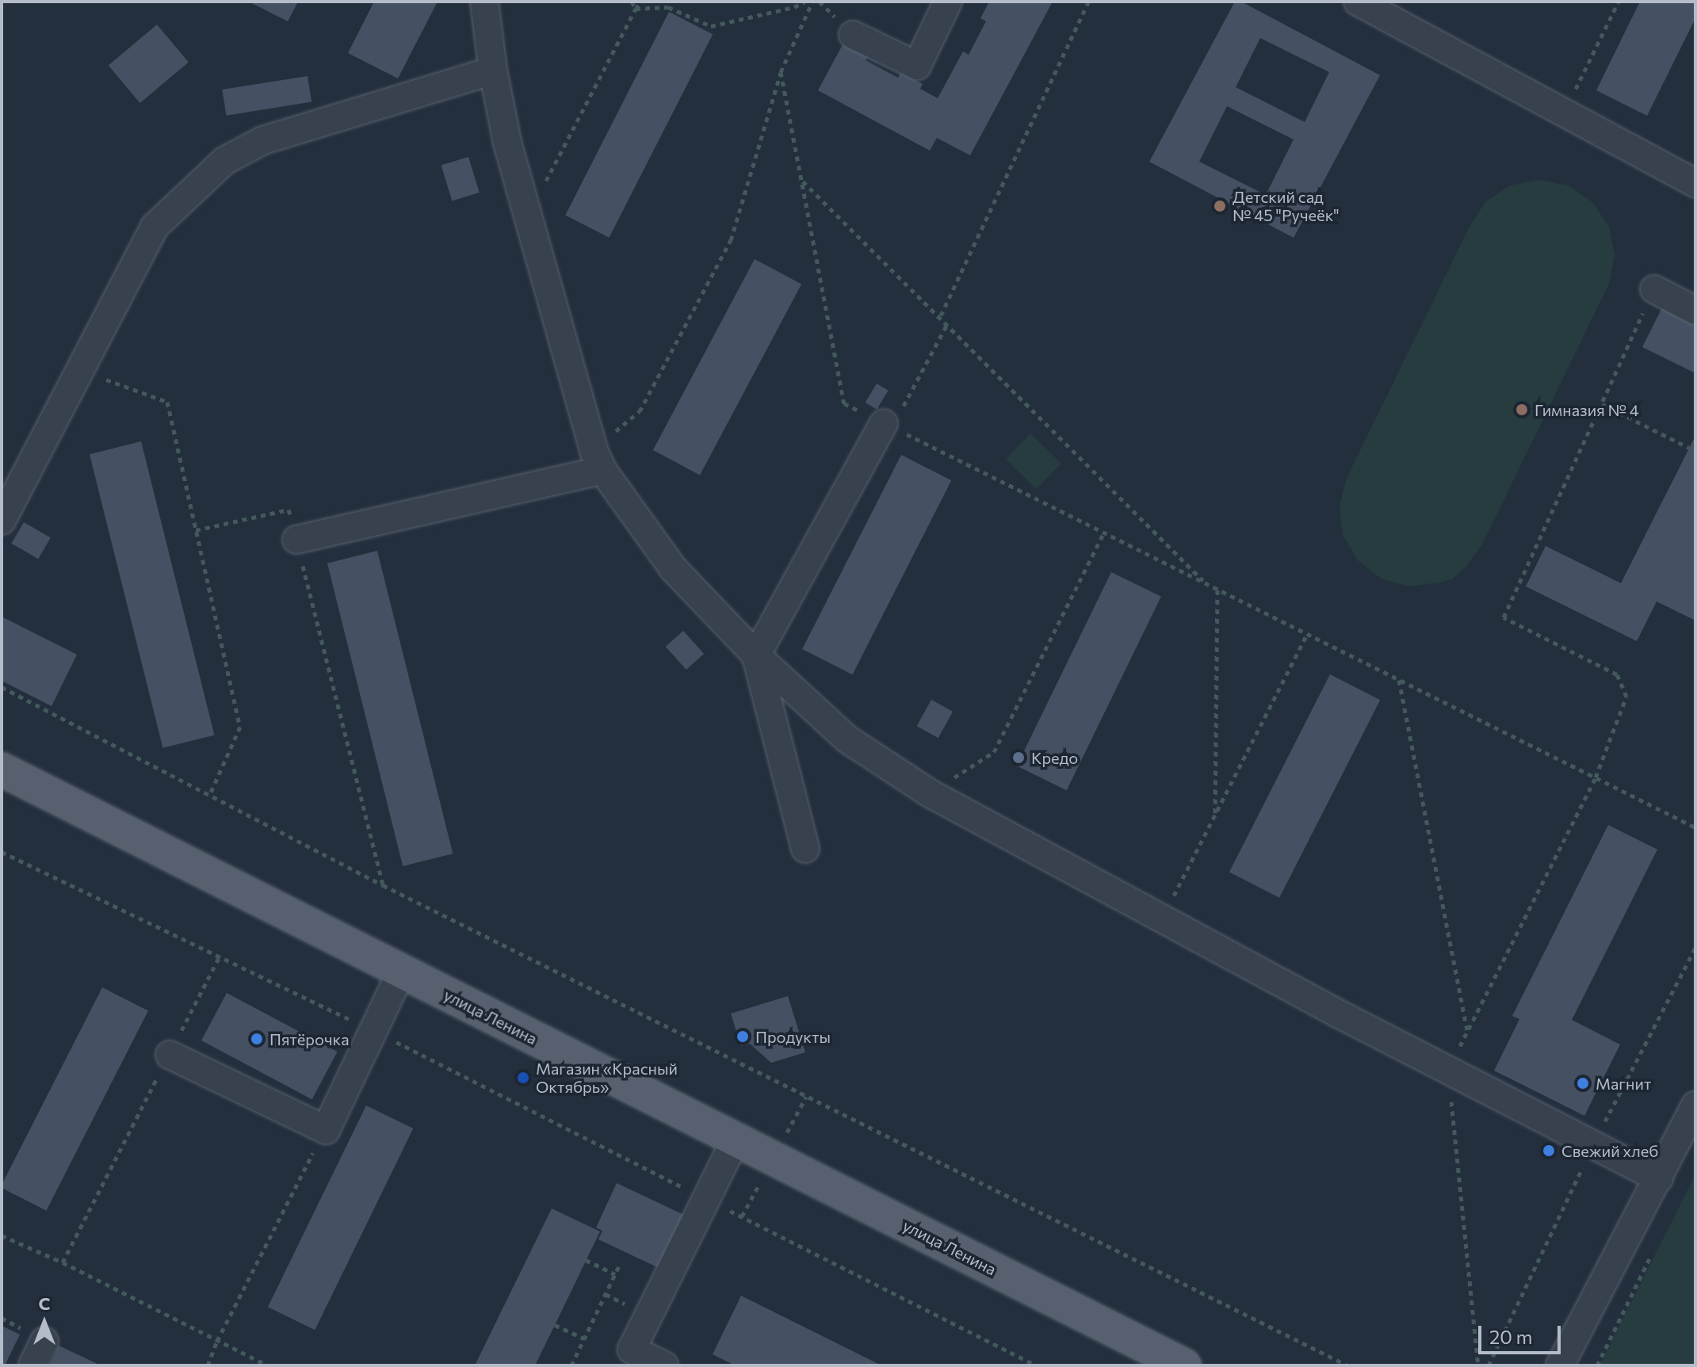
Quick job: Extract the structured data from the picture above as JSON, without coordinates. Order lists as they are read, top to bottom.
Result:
{
  "streets": {
    "main road": ["улица Ленина"]
  },
  "places": [
    "Детский сад № 45 \"Ручеёк\"",
    "Гимназия № 4",
    "Кредо",
    "Продукты",
    "Пятёрочка",
    "Магазин «Красный Октябрь»",
    "Магнит",
    "Свежий хлеб"
  ],
  "scale_bar": "20 m",
  "north": "top"
}
